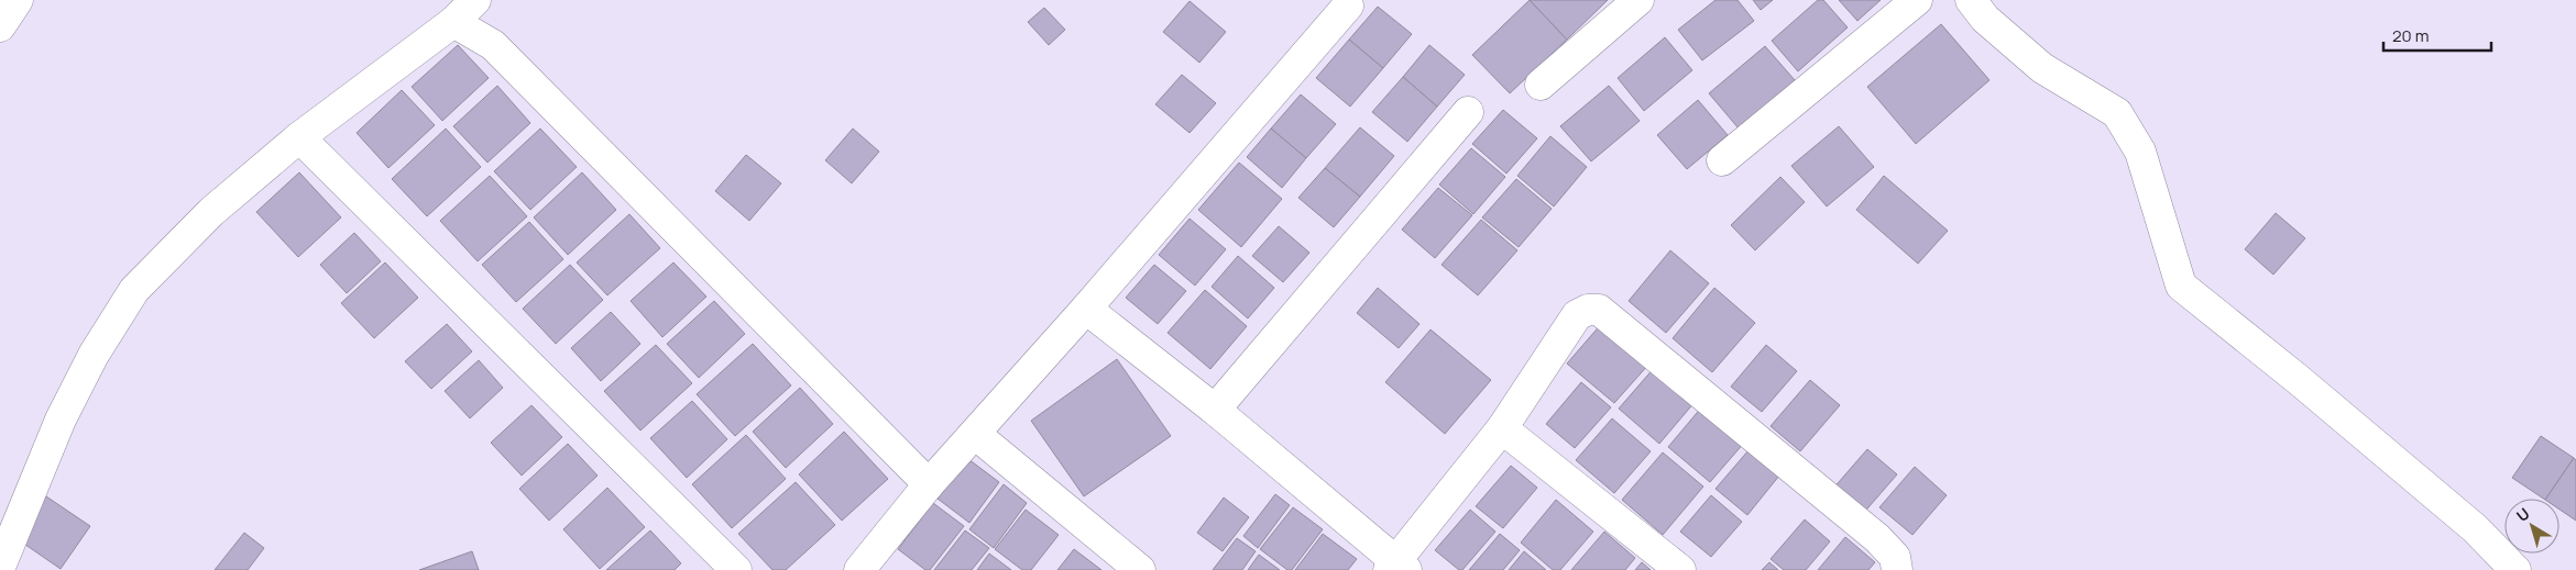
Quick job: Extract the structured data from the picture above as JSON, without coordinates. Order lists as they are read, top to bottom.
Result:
{
  "scale_bar": "20 m",
  "north": "top left"
}
